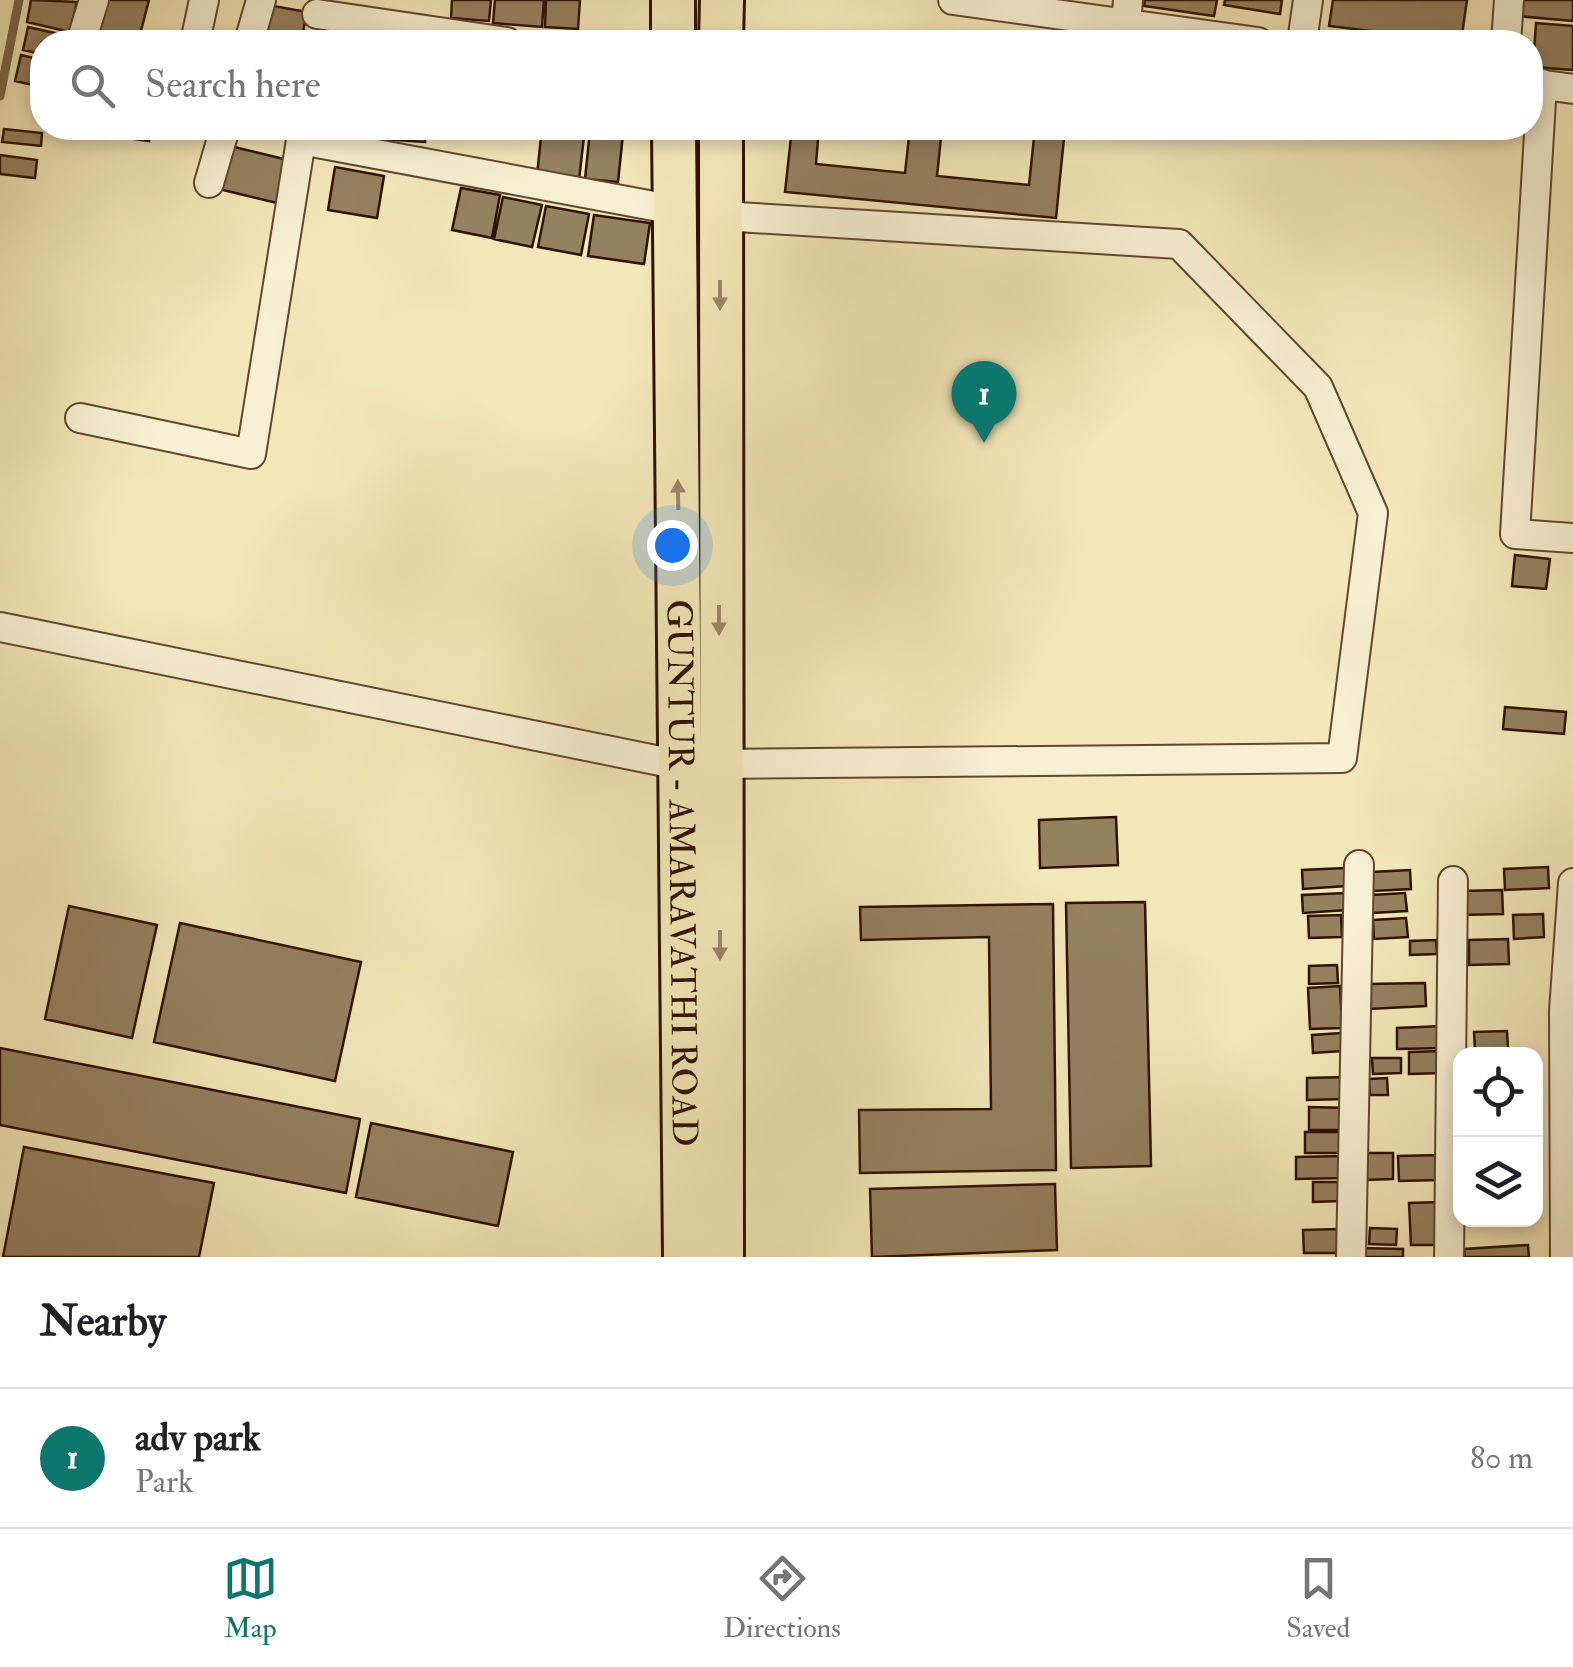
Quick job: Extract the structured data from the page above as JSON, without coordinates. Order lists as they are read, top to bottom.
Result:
{
  "streets": {
    "main road": ["GUNTUR - AMARAVATHI ROAD"]
  },
  "page": {
    "search": "Search here",
    "pins": "1",
    "heading": "Nearby",
    "list": [
      {
        "mark": "1",
        "name": "adv park",
        "note": "Park",
        "value": "80 m"
      }
    ],
    "nav": ["Map", "Directions", "Saved"]
  }
}
